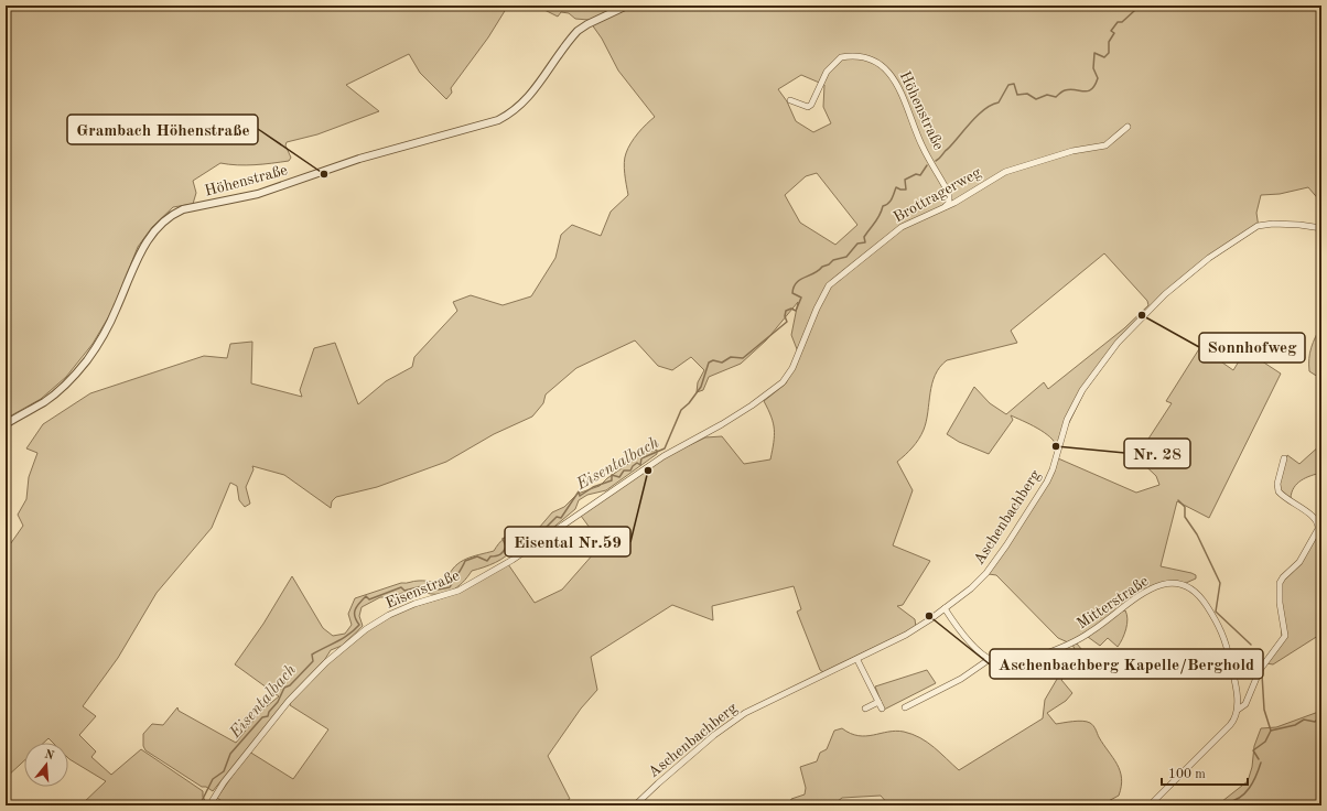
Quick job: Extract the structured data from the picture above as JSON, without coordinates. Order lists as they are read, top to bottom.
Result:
{
  "streets": {
    "street": [
      "Höhenstraße",
      "Brottragerweg",
      "Aschenbachberg",
      "Eisenstraße",
      "Mitterstraße"
    ]
  },
  "crossings": [
    ["Höhenstraße", "Brottragerweg"],
    ["Brottragerweg", "Eisenstraße"]
  ],
  "water": ["Eisentalbach"],
  "places": [
    "Grambach Höhenstraße",
    "Sonnhofweg",
    "Nr. 28",
    "Eisental Nr.59",
    "Aschenbachberg Kapelle/Berghold"
  ],
  "scale_bar": "100 m",
  "north": "top"
}
